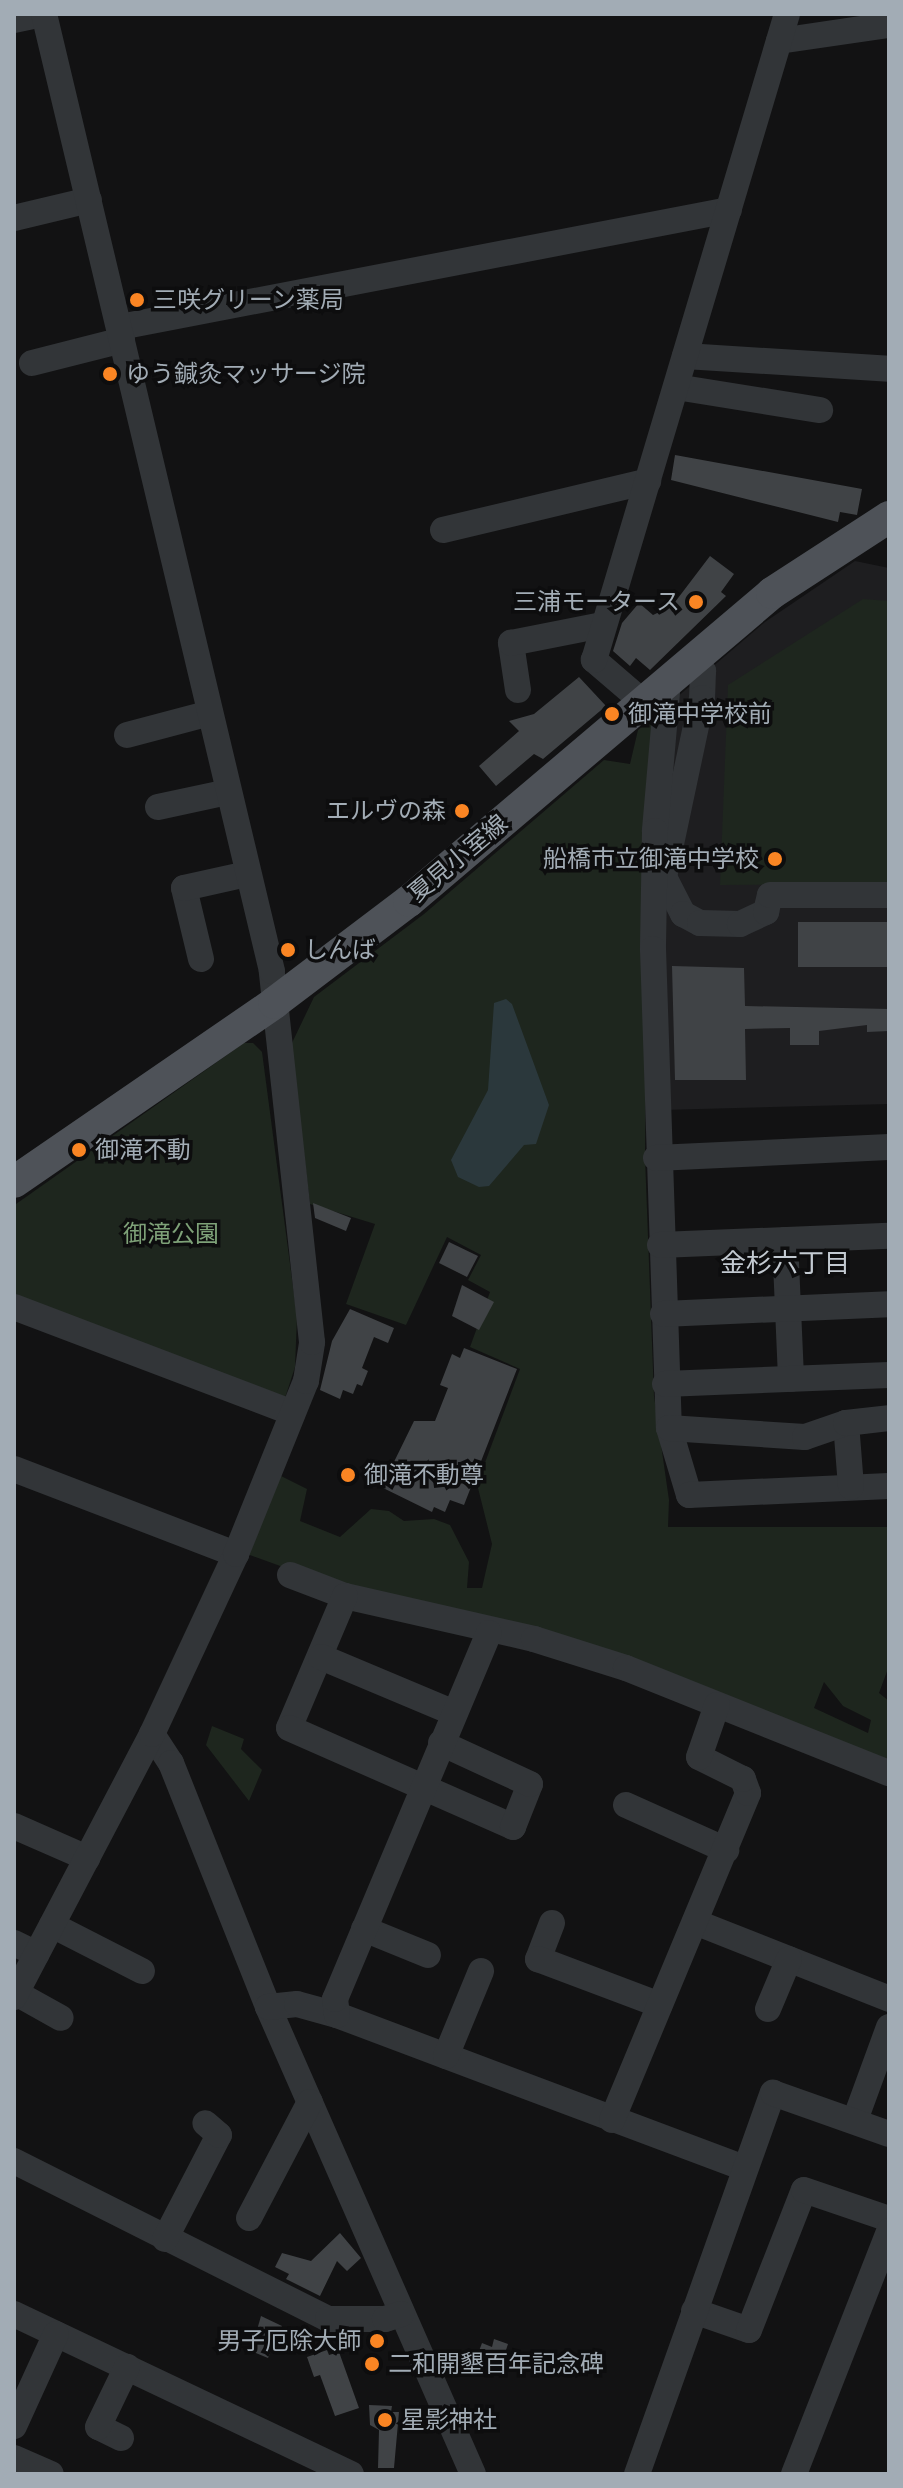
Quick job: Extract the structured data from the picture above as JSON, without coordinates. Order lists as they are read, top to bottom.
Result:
{
  "streets": {
    "main road": ["夏見小室線"]
  },
  "districts": ["金杉六丁目"],
  "parks": ["御滝公園"],
  "places": [
    "三咲グリーン薬局",
    "ゆう鍼灸マッサージ院",
    "三浦モータース",
    "御滝中学校前",
    "エルヴの森",
    "船橋市立御滝中学校",
    "しんば",
    "御滝不動",
    "御滝不動尊",
    "男子厄除大師",
    "二和開墾百年記念碑",
    "星影神社"
  ]
}
